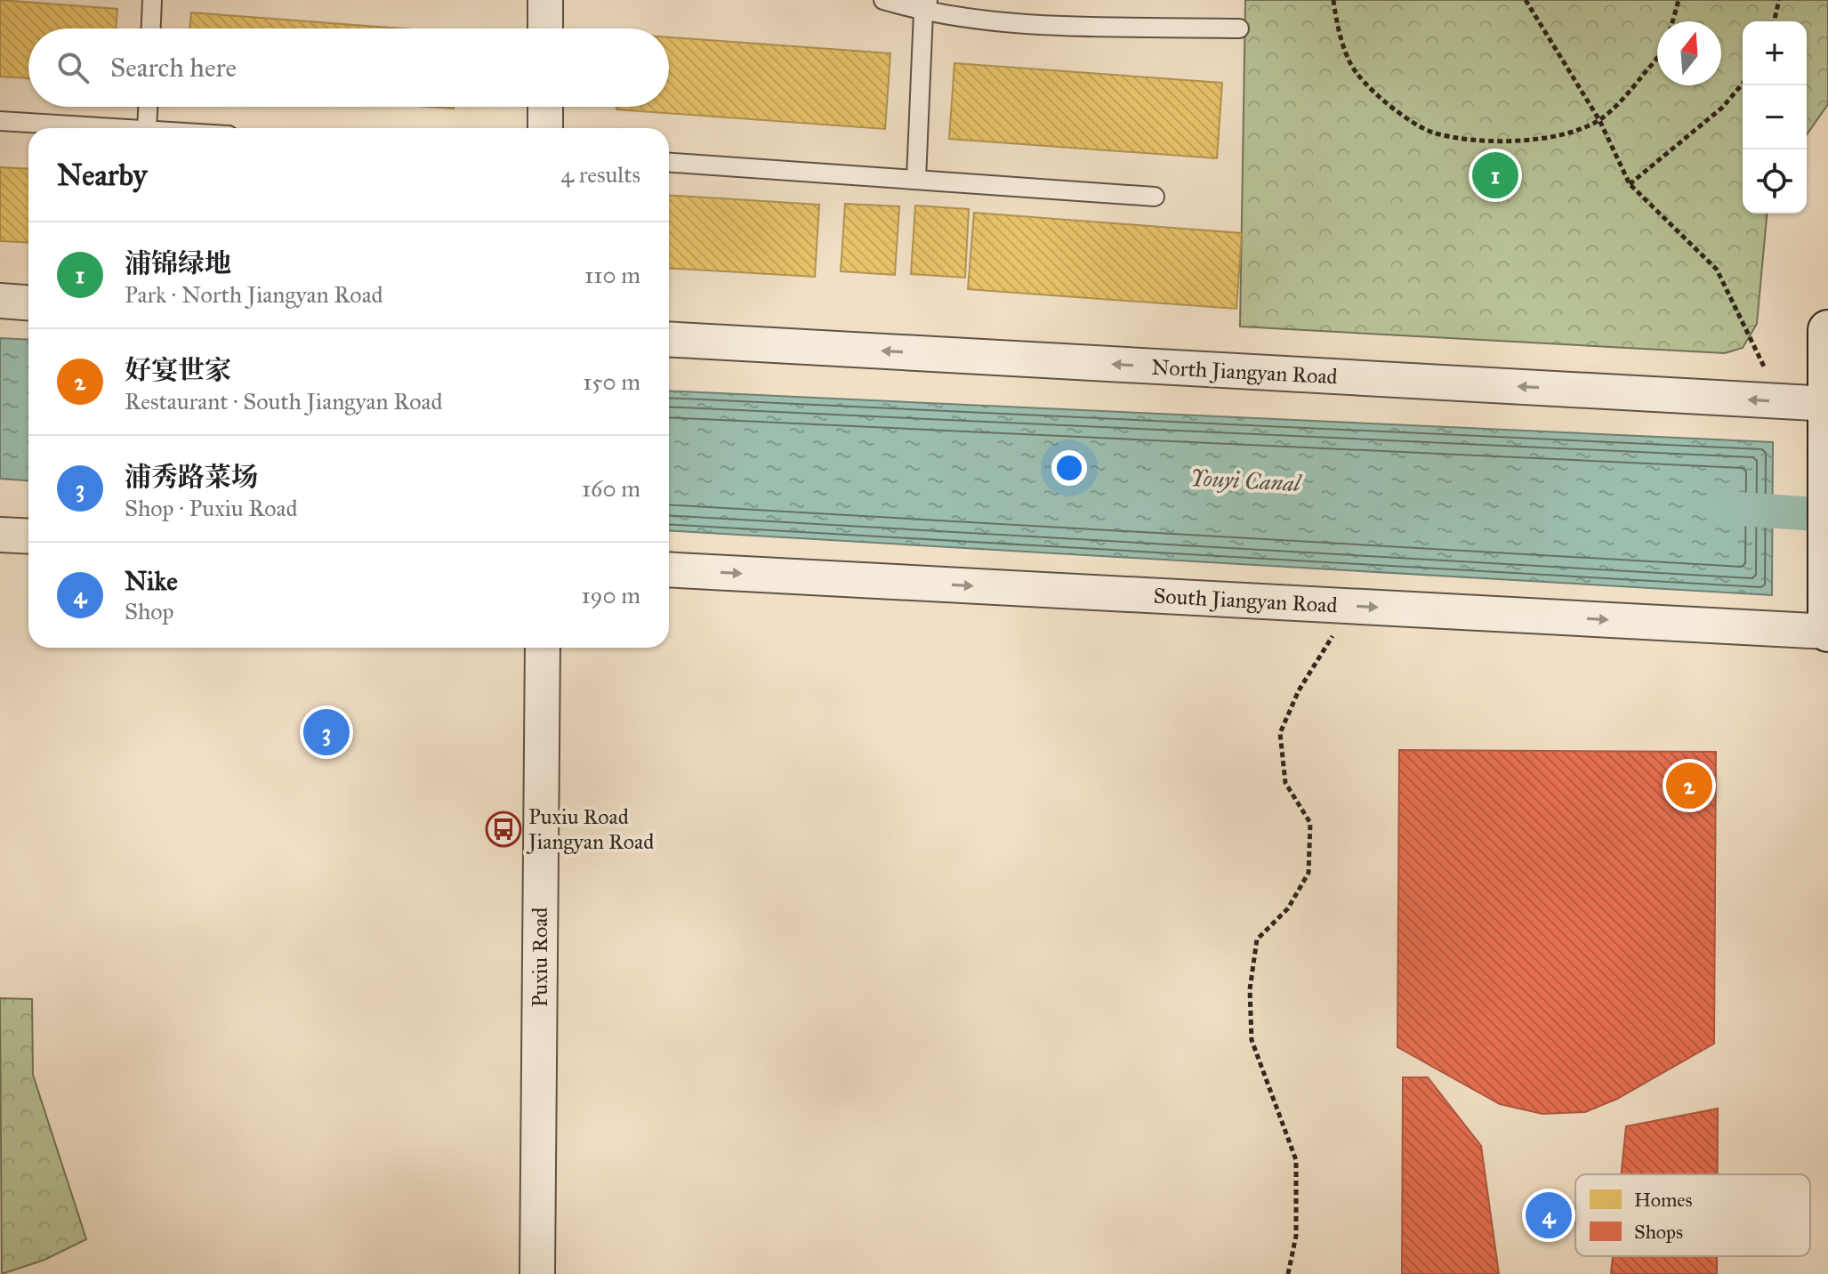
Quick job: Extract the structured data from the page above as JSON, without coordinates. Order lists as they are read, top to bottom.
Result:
{
  "streets": {
    "street": ["North Jiangyan Road", "South Jiangyan Road", "Puxiu Road"]
  },
  "one_way": ["North Jiangyan Road", "South Jiangyan Road"],
  "water": ["Youyi Canal"],
  "places": {
    "bus stop": ["Puxiu Road Jiangyan Road"]
  },
  "legend": ["Homes", "Shops"],
  "north": "top",
  "page": {
    "map_buttons": ["+", "−"],
    "search": "Search here",
    "heading": ["Nearby", "4 results"],
    "pins": [
      "1",
      "3",
      "2",
      "4"
    ],
    "list": [
      {
        "mark": "1",
        "name": "浦锦绿地",
        "note": "Park · North Jiangyan Road",
        "value": "110 m"
      },
      {
        "mark": "2",
        "name": "好宴世家",
        "note": "Restaurant · South Jiangyan Road",
        "value": "150 m"
      },
      {
        "mark": "3",
        "name": "浦秀路菜场",
        "note": "Shop · Puxiu Road",
        "value": "160 m"
      },
      {
        "mark": "4",
        "name": "Nike",
        "note": "Shop",
        "value": "190 m"
      }
    ]
  }
}
